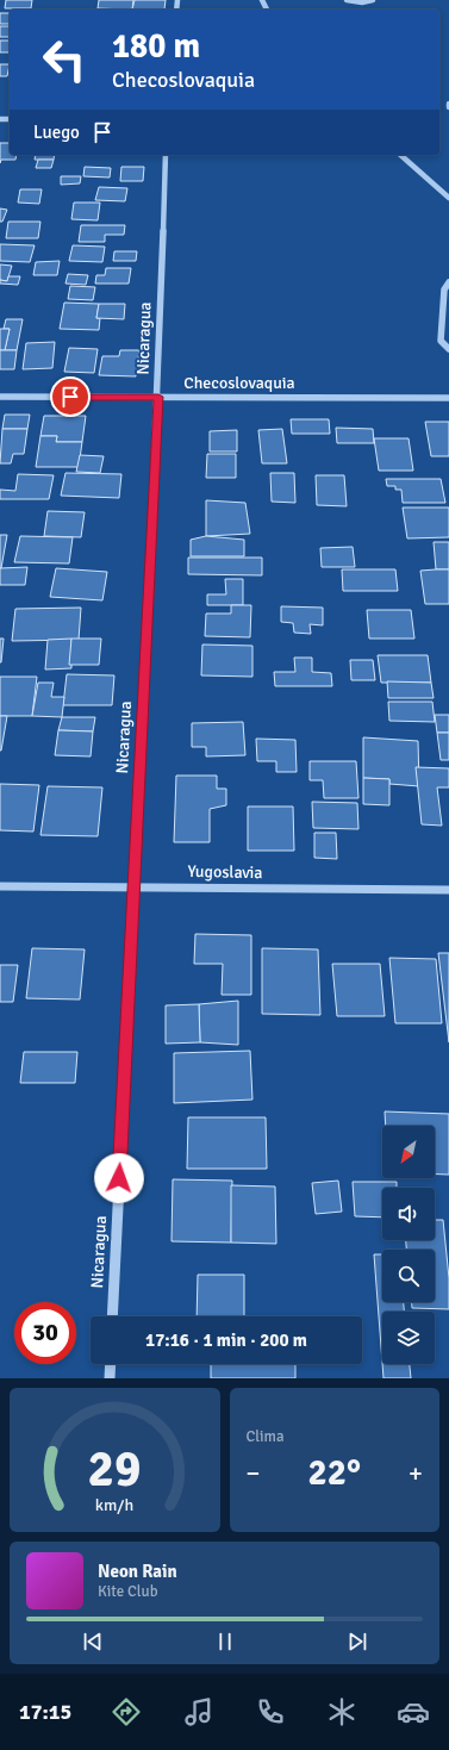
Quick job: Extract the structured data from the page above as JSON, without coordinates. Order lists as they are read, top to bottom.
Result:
{
  "streets": {
    "street": ["Nicaragua", "Checoslovaquia", "Yugoslavia"]
  },
  "crossings": [
    ["Nicaragua", "Checoslovaquia"],
    ["Nicaragua", "Yugoslavia"]
  ],
  "north": "bottom left",
  "page": {
    "turn": ["180 m", "Checoslovaquia"],
    "then": "Luego",
    "limit": "30",
    "trip": "17:16 · 1 min · 200 m",
    "tile": "Clima",
    "heat": ["−", "22°", "+"],
    "song": ["Neon Rain", "Kite Club"],
    "tabs": "17:15",
    "gauge": ["29", "km/h"]
  }
}
